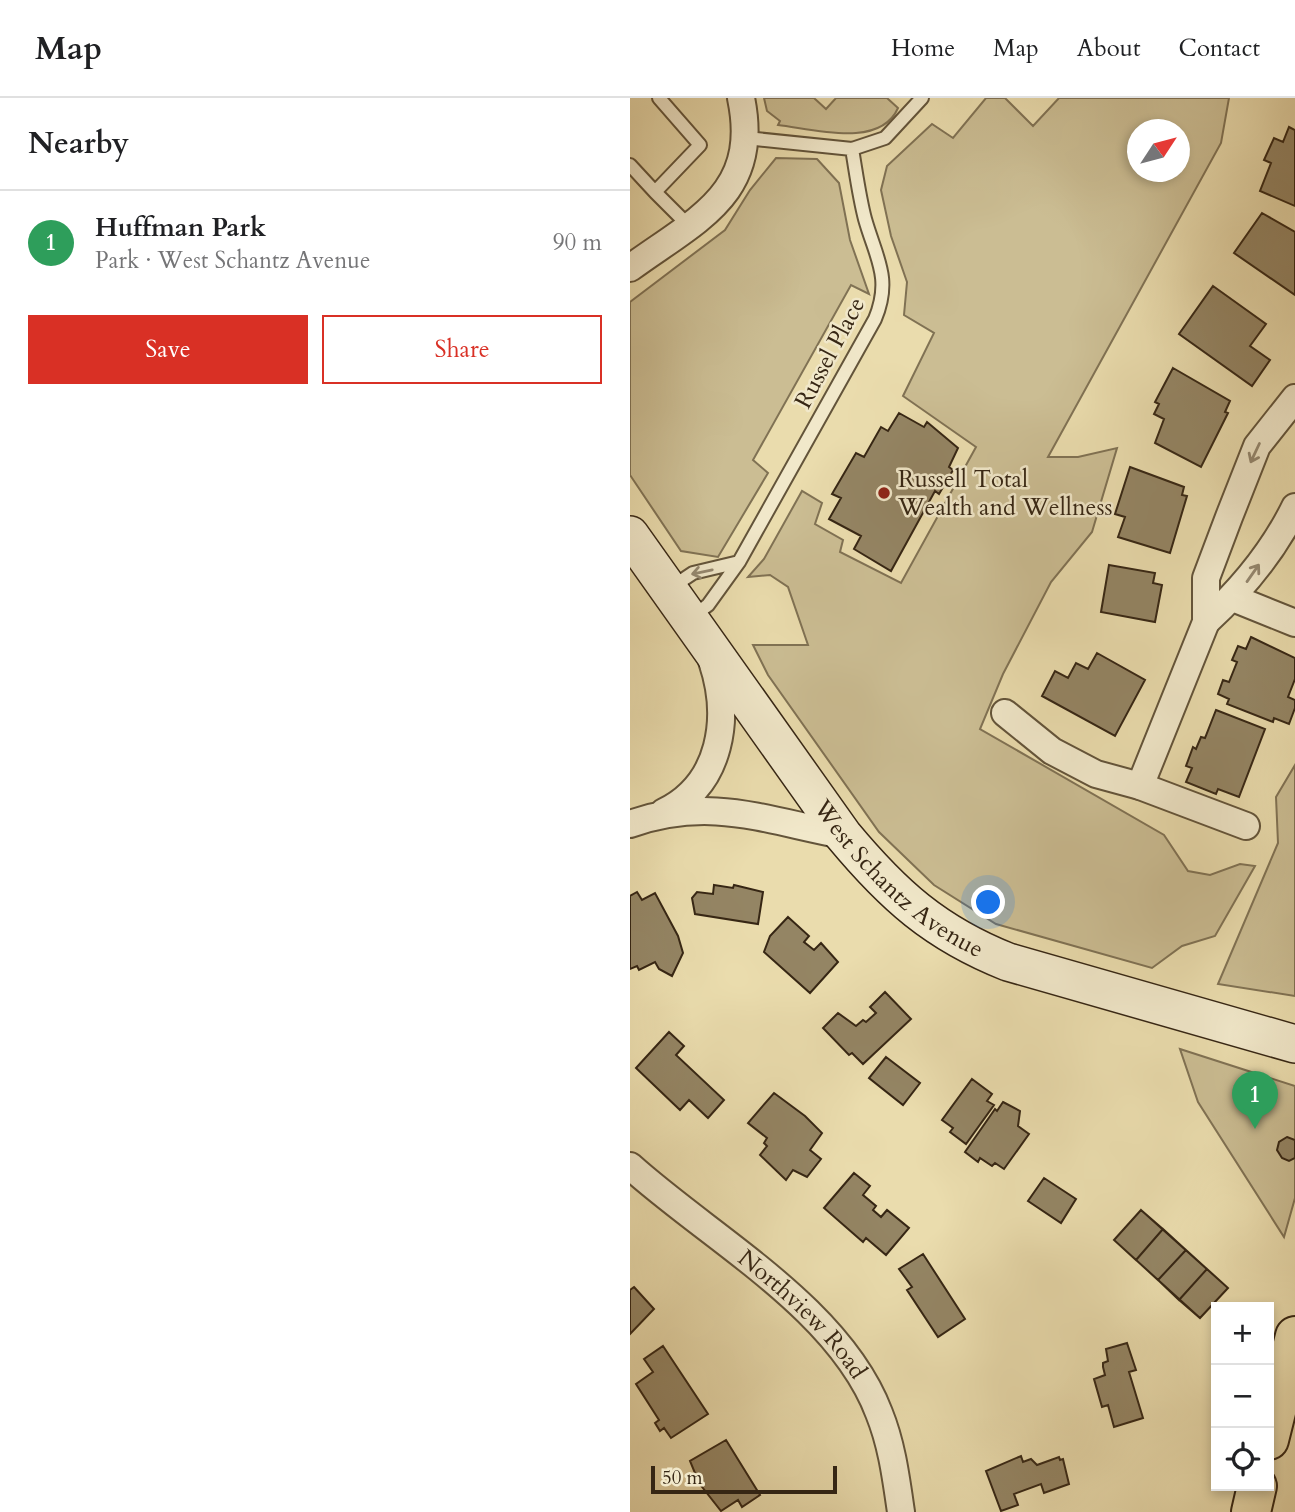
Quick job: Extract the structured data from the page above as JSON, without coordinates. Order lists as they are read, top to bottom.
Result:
{
  "streets": {
    "main road": ["West Schantz Avenue"],
    "street": ["Northview Road"],
    "lane": ["Russel Place"]
  },
  "crossings": [
    ["Russel Place", "West Schantz Avenue"]
  ],
  "places": ["Russell Total Wealth and Wellness"],
  "scale_bar": "50 m",
  "north": "top right",
  "page": {
    "header": "Map",
    "nav": [
      "Home",
      "Map",
      "About",
      "Contact"
    ],
    "heading": "Nearby",
    "list": [
      {
        "mark": "1",
        "name": "Huffman Park",
        "note": "Park · West Schantz Avenue",
        "value": "90 m"
      }
    ],
    "buttons": ["Save", "Share"],
    "pins": "1",
    "map_buttons": ["+", "−"],
    "scale": "50 m"
  }
}
